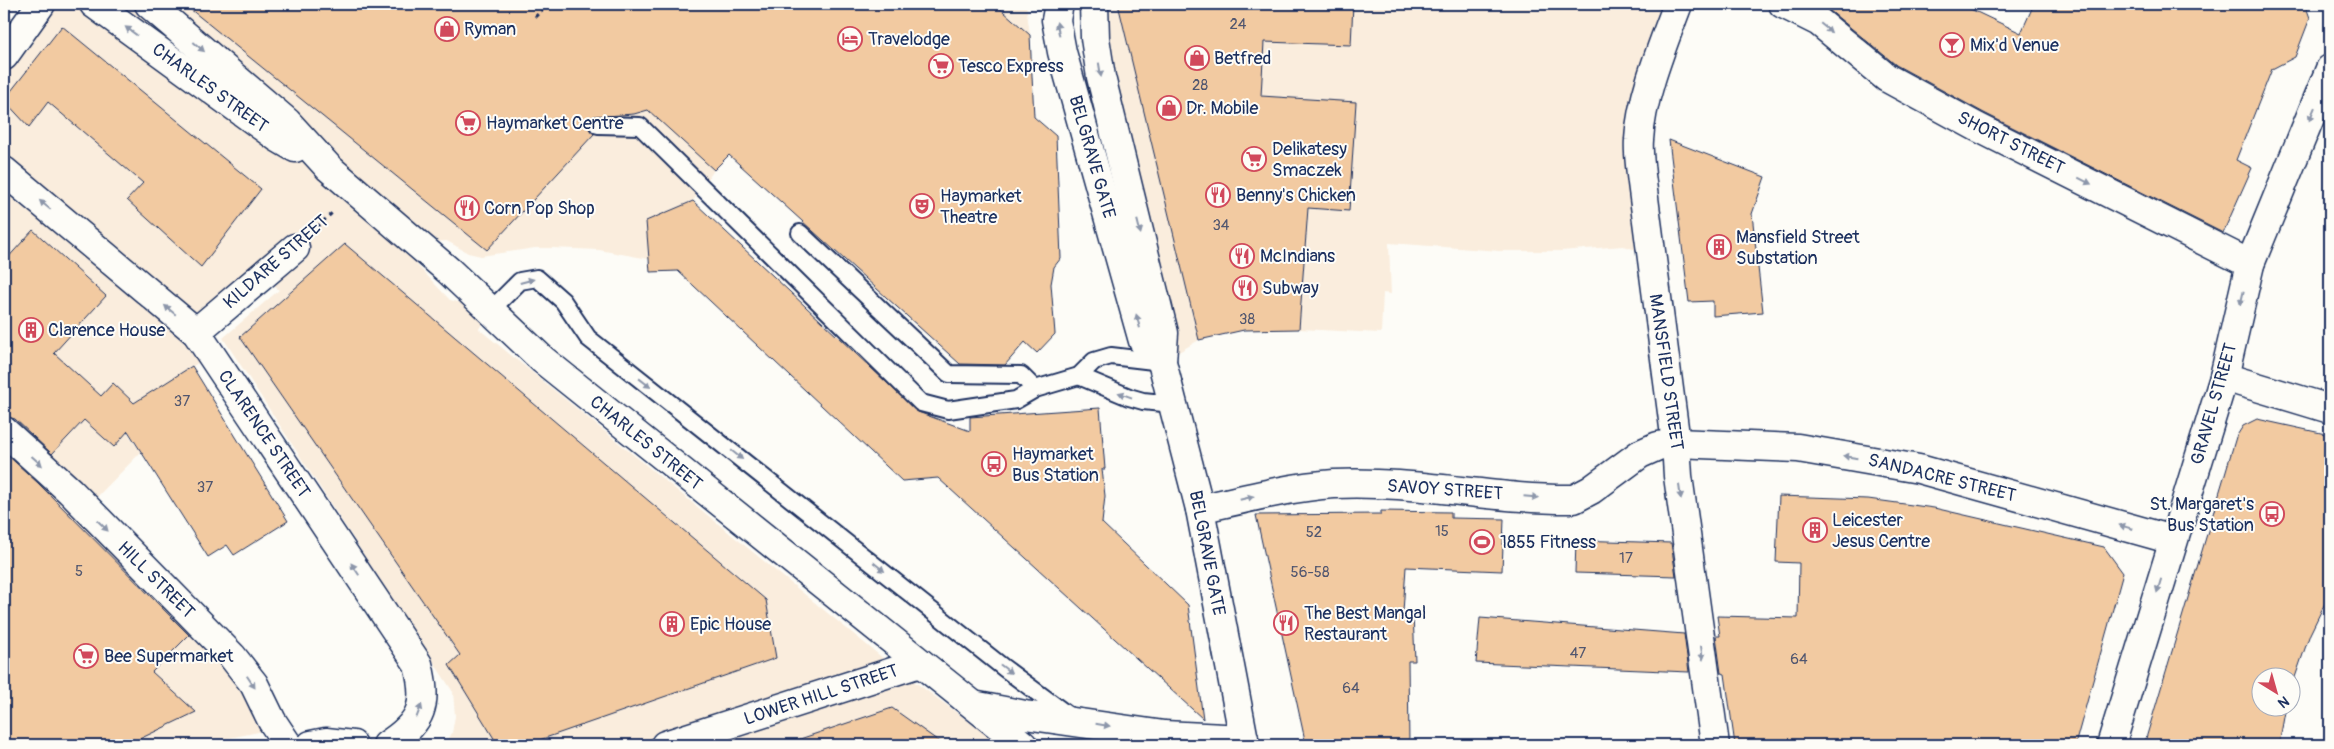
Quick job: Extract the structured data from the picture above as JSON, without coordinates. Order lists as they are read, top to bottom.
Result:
{
  "streets": {
    "street": [
      "CHARLES STREET",
      "SHORT STREET",
      "BELGRAVE GATE",
      "KILDARE STREET",
      "MANSFIELD STREET",
      "GRAVEL STREET",
      "CLARENCE STREET",
      "SANDACRE STREET",
      "SAVOY STREET",
      "HILL STREET",
      "LOWER HILL STREET"
    ]
  },
  "crossings": [
    ["CHARLES STREET", "BELGRAVE GATE"],
    ["CHARLES STREET", "KILDARE STREET"],
    ["CHARLES STREET", "LOWER HILL STREET"],
    ["SHORT STREET", "GRAVEL STREET"],
    ["BELGRAVE GATE", "SAVOY STREET"],
    ["KILDARE STREET", "CLARENCE STREET"],
    ["MANSFIELD STREET", "SANDACRE STREET"],
    ["MANSFIELD STREET", "SAVOY STREET"],
    ["GRAVEL STREET", "SANDACRE STREET"],
    ["SANDACRE STREET", "SAVOY STREET"]
  ],
  "one_way": [
    "SHORT STREET",
    "MANSFIELD STREET",
    "GRAVEL STREET",
    "CLARENCE STREET",
    "SANDACRE STREET",
    "SAVOY STREET",
    "HILL STREET"
  ],
  "places": {
    "shop": ["Ryman", "Betfred", "Dr. Mobile"],
    "hotel": ["Travelodge"],
    "bar": ["Mix'd Venue"],
    "supermarket": [
      "Tesco Express",
      "Haymarket Centre",
      "Delikatesy Smaczek",
      "Bee Supermarket"
    ],
    "restaurant": [
      "Benny's Chicken",
      "Corn Pop Shop",
      "McIndians",
      "Subway",
      "The Best Mangal Restaurant"
    ],
    "theatre": ["Haymarket Theatre"],
    "building": [
      "Mansfield Street Substation",
      "Clarence House",
      "Leicester Jesus Centre",
      "Epic House"
    ],
    "bus stop": ["Haymarket Bus Station", "St. Margaret's Bus Station"],
    "sports": ["1855 Fitness"]
  },
  "house_numbers": [
    "24",
    "28",
    "34",
    "38",
    "37",
    "37",
    "15",
    "52",
    "17",
    "5",
    "56-58",
    "47",
    "64",
    "64"
  ],
  "north": "bottom right"
}
